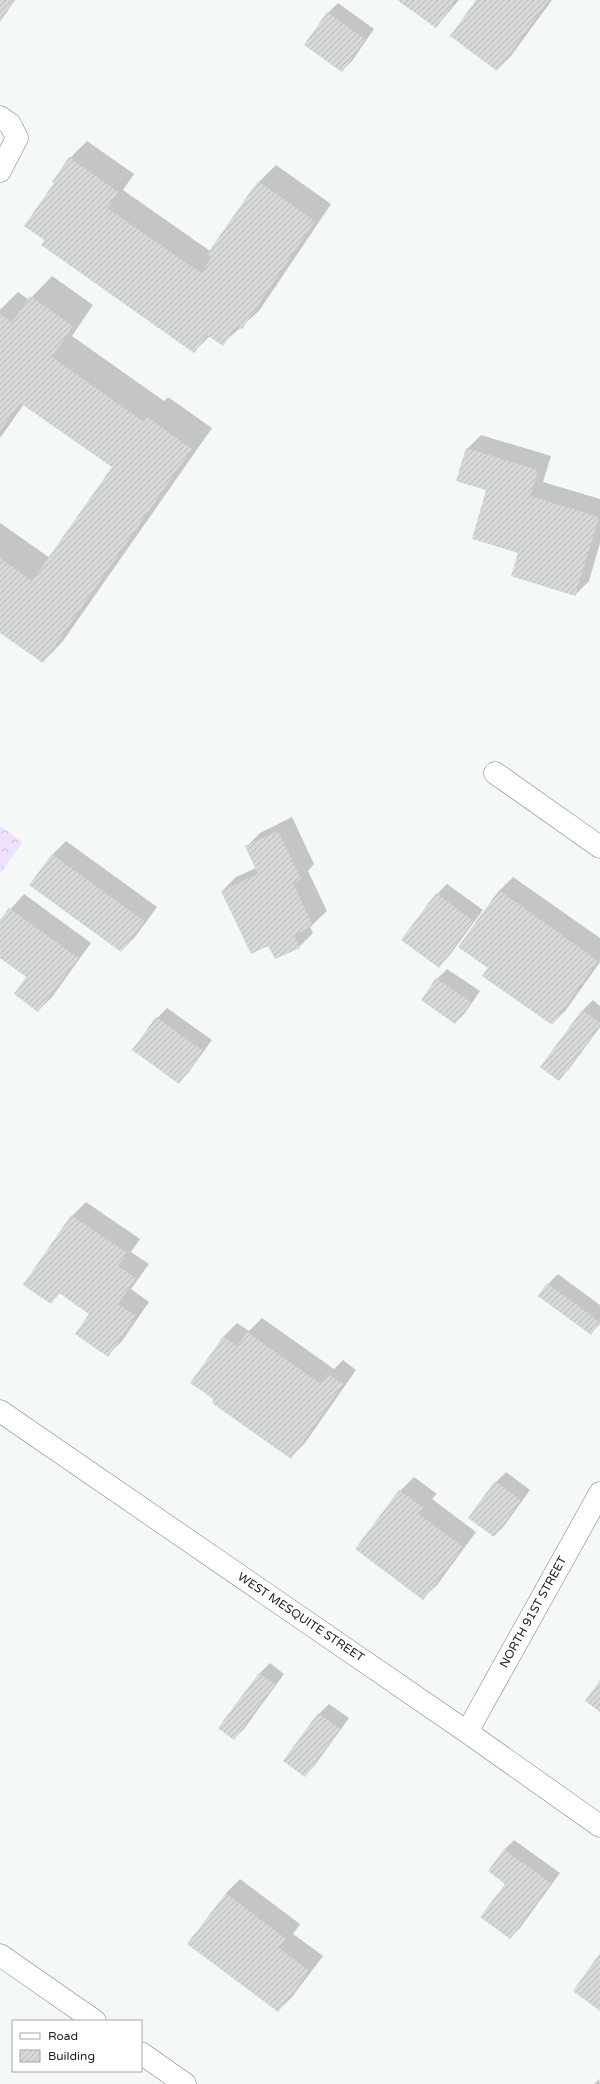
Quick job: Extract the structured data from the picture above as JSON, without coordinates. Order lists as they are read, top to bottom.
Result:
{
  "streets": {
    "street": ["NORTH 91ST STREET", "WEST MESQUITE STREET"]
  },
  "crossings": [
    ["NORTH 91ST STREET", "WEST MESQUITE STREET"]
  ],
  "legend": ["Road", "Building"]
}
